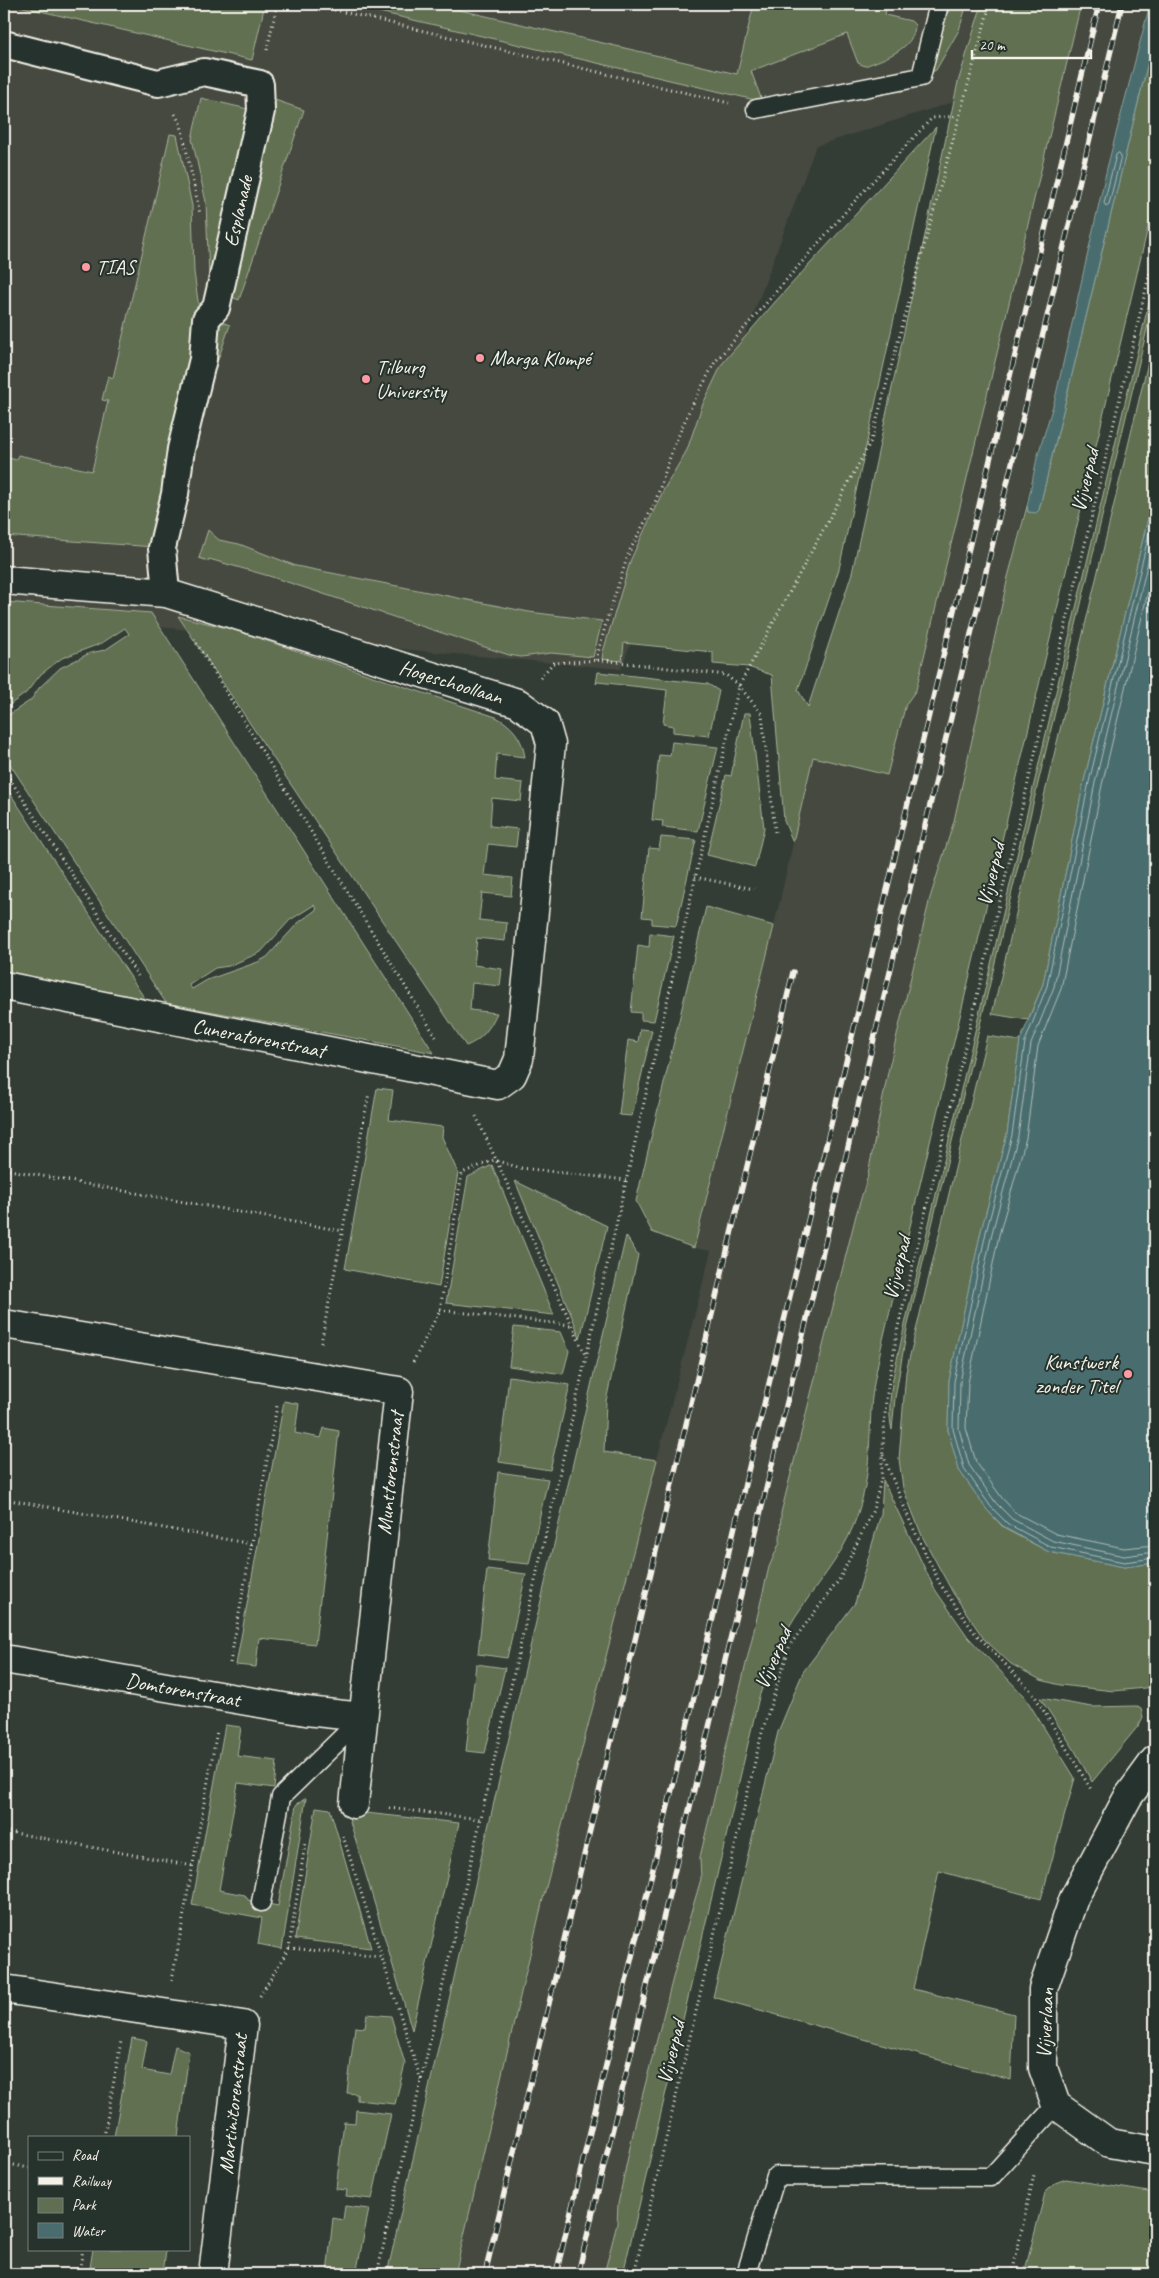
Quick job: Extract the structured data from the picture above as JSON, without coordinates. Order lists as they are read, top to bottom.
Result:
{
  "streets": {
    "street": [
      "Esplanade",
      "Hogeschoollaan",
      "Cuneratorenstraat",
      "Munttorenstraat",
      "Domtorenstraat",
      "Vijverlaan",
      "Martinitorenstraat"
    ],
    "path": ["Vijverpad"]
  },
  "crossings": [
    ["Esplanade", "Hogeschoollaan"],
    ["Hogeschoollaan", "Cuneratorenstraat"],
    ["Munttorenstraat", "Domtorenstraat"]
  ],
  "places": [
    "TIAS",
    "Marga Klompé",
    "Tilburg University",
    "Kunstwerk zonder Titel"
  ],
  "legend": [
    "Road",
    "Railway",
    "Park",
    "Water"
  ],
  "scale_bar": "20 m"
}
